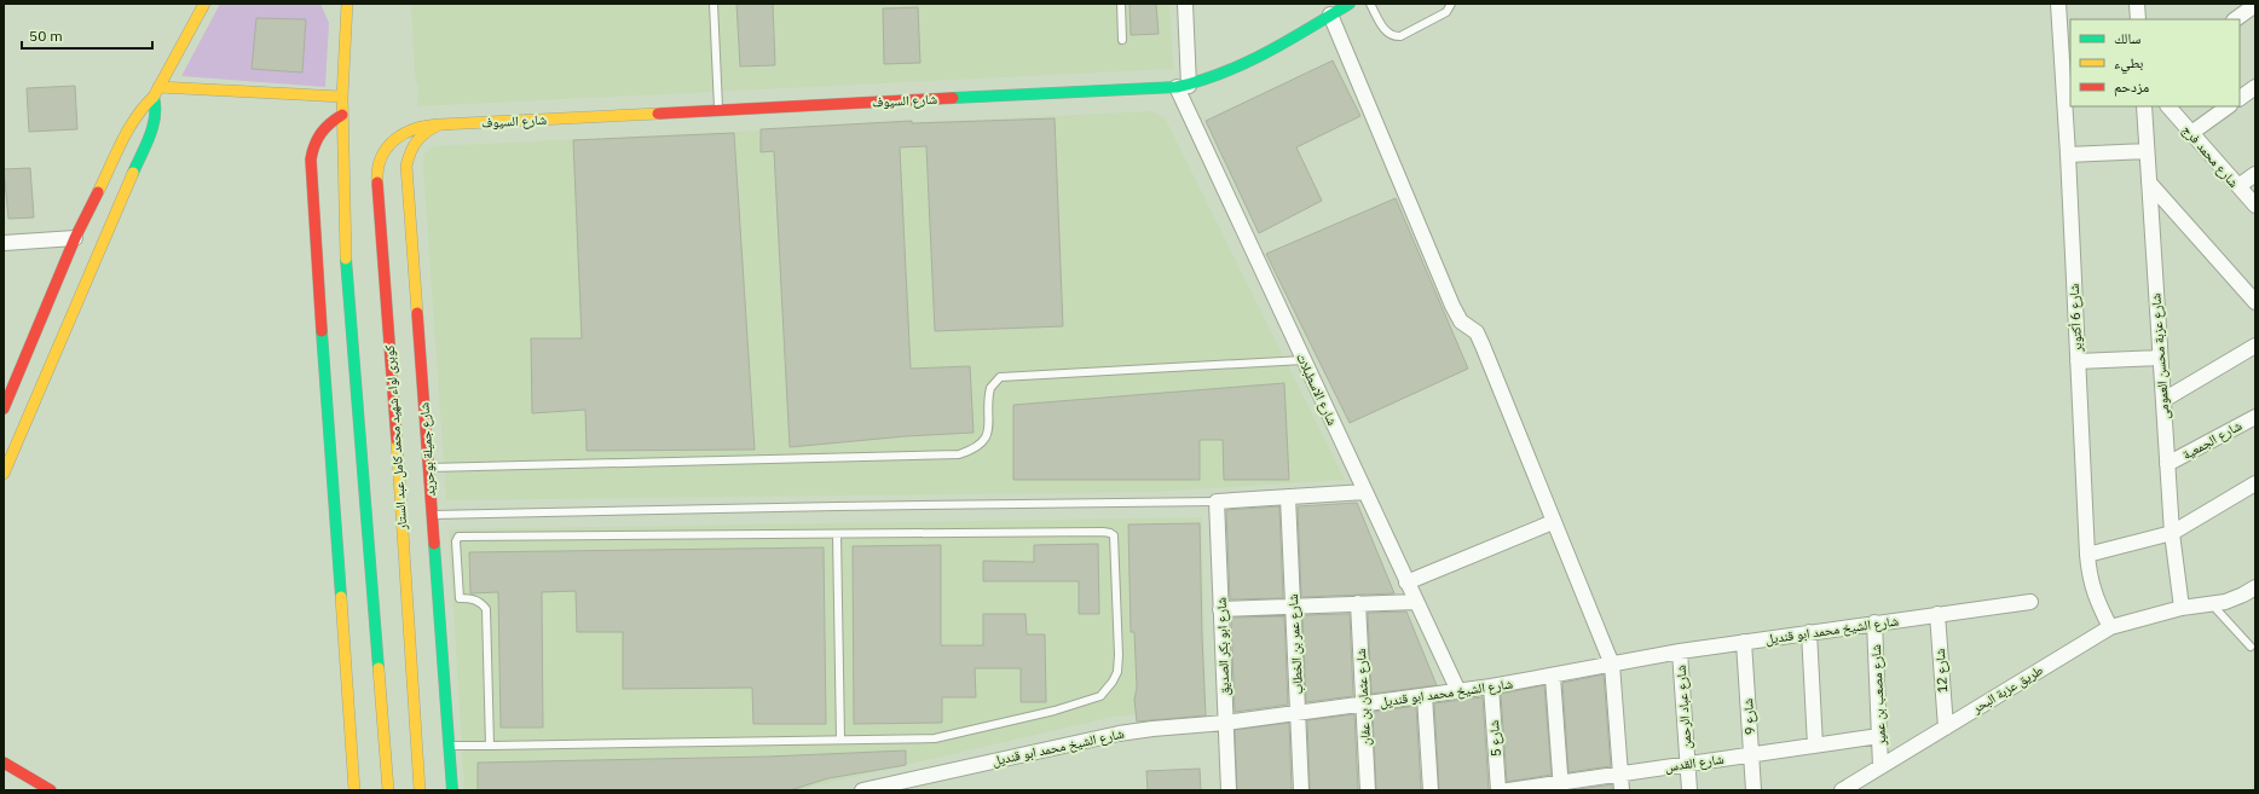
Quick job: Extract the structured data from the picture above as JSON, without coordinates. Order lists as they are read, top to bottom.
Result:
{
  "streets": {
    "main road": ["شارع السيوف", "كوبرى لواء شهيد محمد كامل عبد الستار", "شارع جميلة بوحريد"],
    "street": [
      "شارع محمد فرج",
      "شارع 6 أكتوبر",
      "شارع عزبة محسن العمومى",
      "شارع الاسطبلات",
      "شارع الجمعية",
      "شارع الشيخ محمد ابو قنديل",
      "شارع عمر بن الخطاب",
      "شارع ابو بكر الصديق",
      "شارع 12",
      "طريق عزبة البحر",
      "شارع مصعب بن عمير",
      "شارع عثمان بن عفان",
      "شارع عباد الرحمن",
      "شارع 9",
      "شارع 5",
      "شارع القدس"
    ]
  },
  "crossings": [
    ["شارع السيوف", "شارع الاسطبلات"],
    ["شارع السيوف", "كوبرى لواء شهيد محمد كامل عبد الستار"],
    ["شارع السيوف", "شارع جميلة بوحريد"],
    ["شارع 6 أكتوبر", "طريق عزبة البحر"],
    ["شارع عزبة محسن العمومى", "شارع الجمعية"],
    ["شارع عزبة محسن العمومى", "طريق عزبة البحر"],
    ["شارع الاسطبلات", "شارع الشيخ محمد ابو قنديل"],
    ["كوبرى لواء شهيد محمد كامل عبد الستار", "شارع جميلة بوحريد"],
    ["شارع الشيخ محمد ابو قنديل", "شارع عمر بن الخطاب"],
    ["شارع الشيخ محمد ابو قنديل", "شارع ابو بكر الصديق"],
    ["شارع الشيخ محمد ابو قنديل", "شارع 12"],
    ["شارع الشيخ محمد ابو قنديل", "شارع مصعب بن عمير"],
    ["شارع الشيخ محمد ابو قنديل", "شارع عثمان بن عفان"],
    ["شارع الشيخ محمد ابو قنديل", "شارع عباد الرحمن"],
    ["شارع الشيخ محمد ابو قنديل", "شارع 9"],
    ["شارع الشيخ محمد ابو قنديل", "شارع 5"],
    ["شارع 12", "طريق عزبة البحر"],
    ["طريق عزبة البحر", "شارع مصعب بن عمير"],
    ["شارع مصعب بن عمير", "شارع القدس"],
    ["شارع عباد الرحمن", "شارع القدس"],
    ["شارع 9", "شارع القدس"]
  ],
  "legend": ["سالك", "بطيء", "مزدحم"],
  "scale_bar": "50 m"
}
